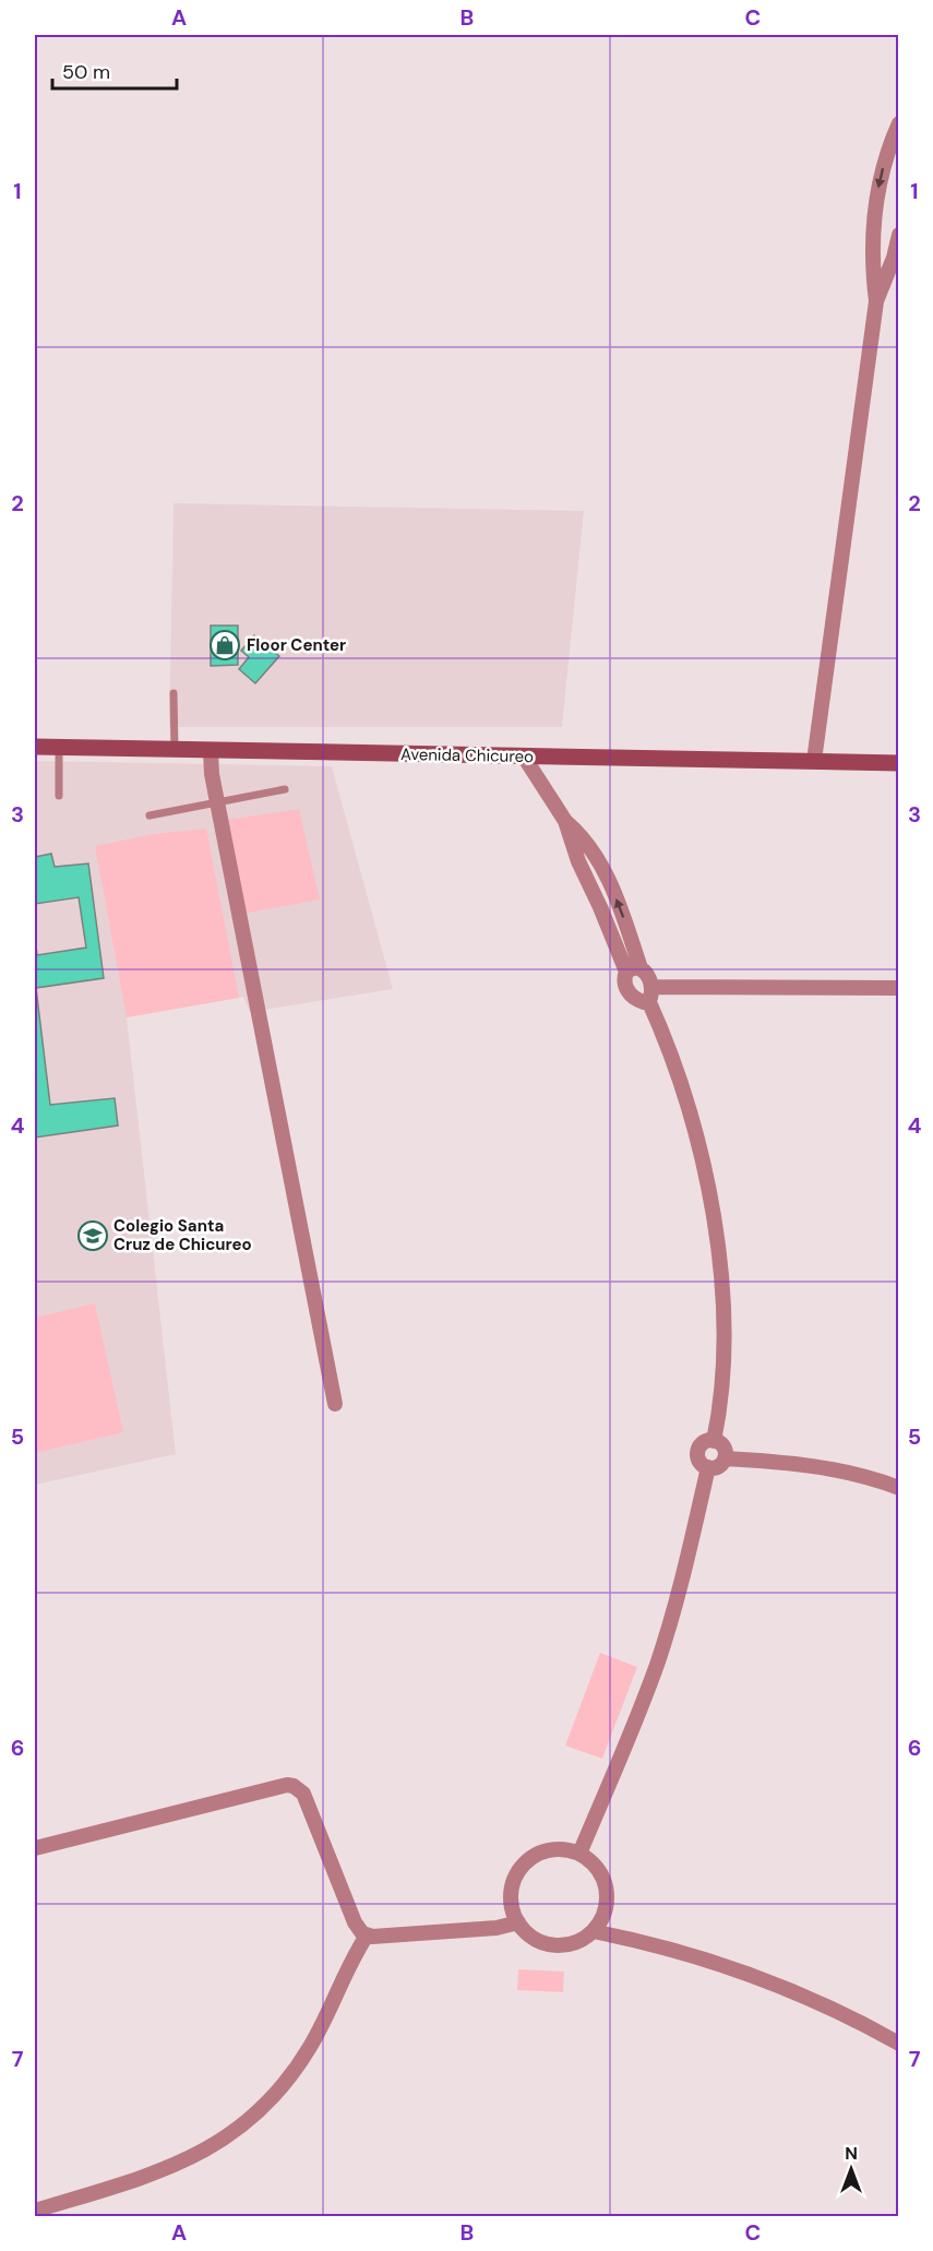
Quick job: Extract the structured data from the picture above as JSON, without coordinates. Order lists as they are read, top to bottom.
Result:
{
  "streets": {
    "main road": ["Avenida Chicureo"]
  },
  "places": {
    "shop": ["Floor Center"],
    "school or university": ["Colegio Santa Cruz de Chicureo"]
  },
  "scale_bar": "50 m",
  "north": "top",
  "grid": {
    "columns": ["A", "B", "C"],
    "rows": [
      "1",
      "2",
      "3",
      "4",
      "5",
      "6",
      "7"
    ]
  }
}
